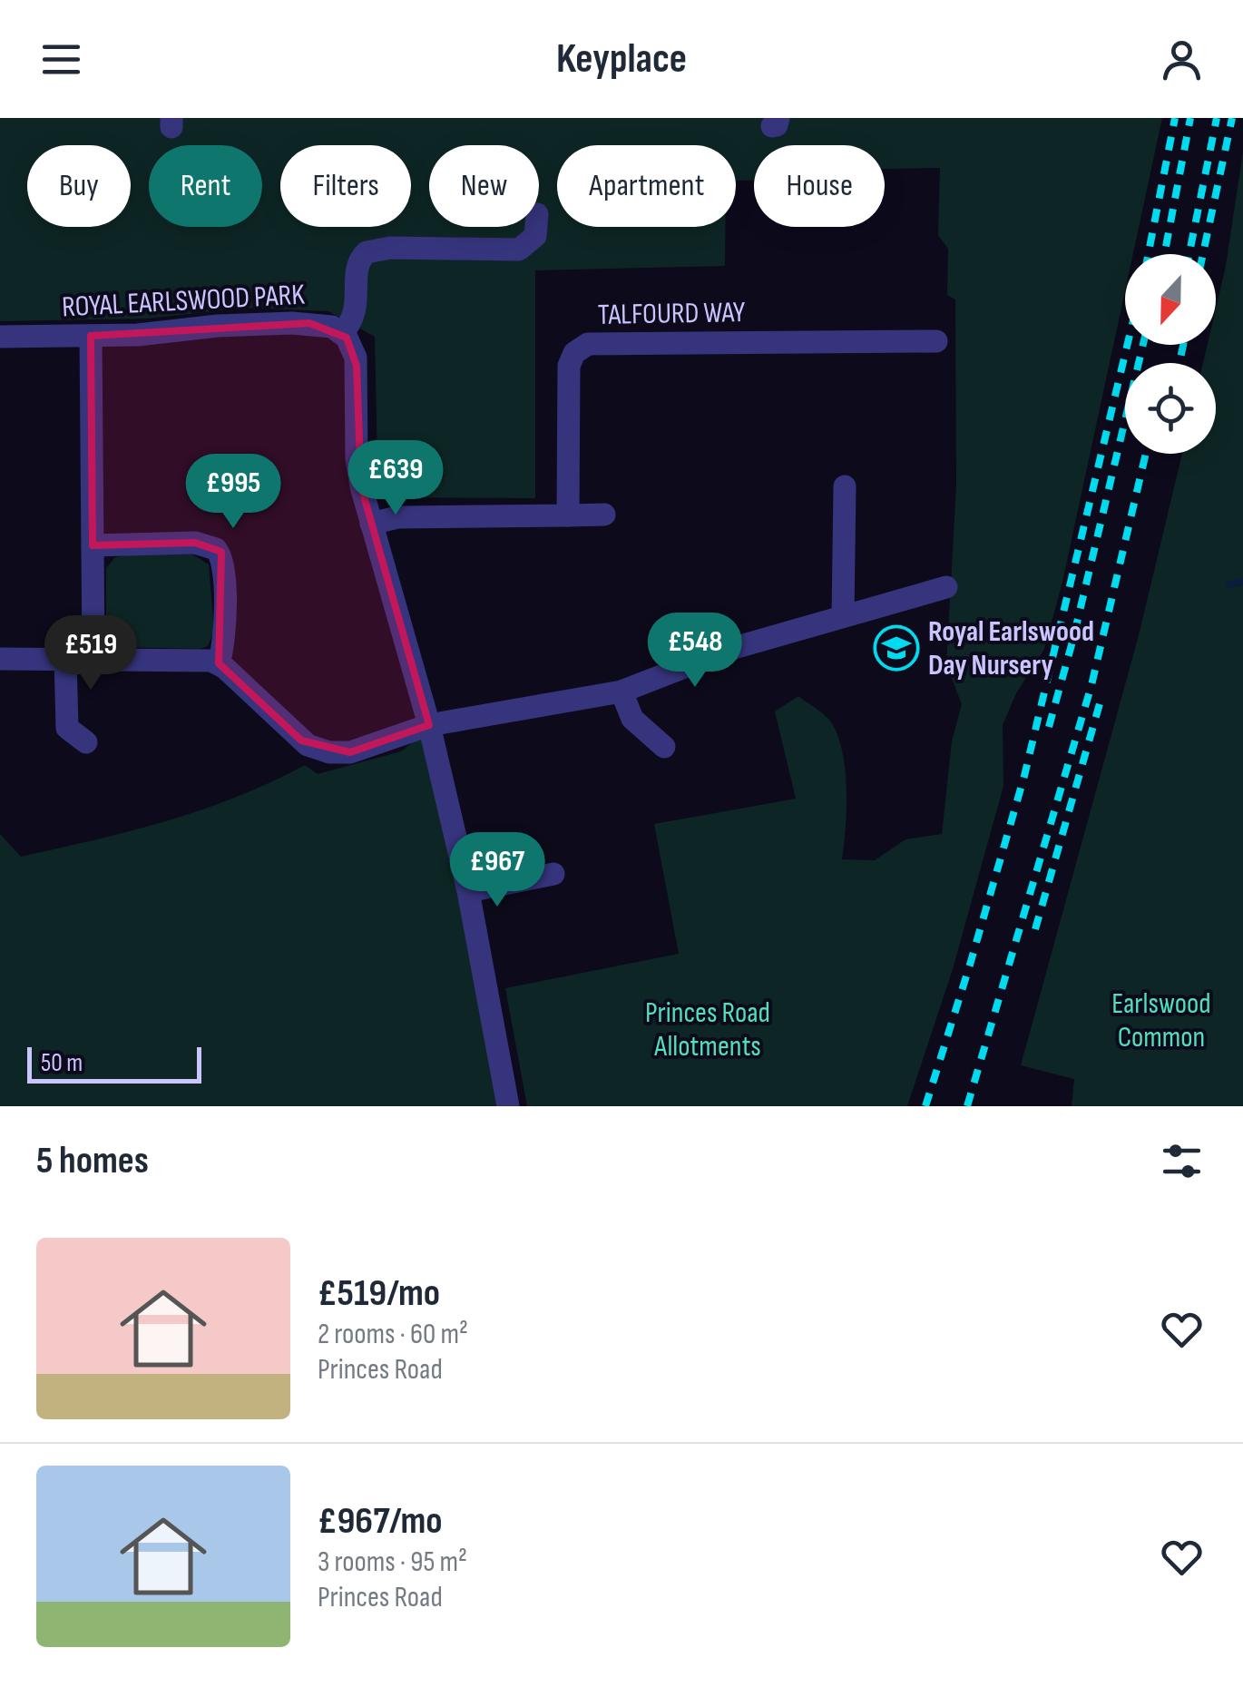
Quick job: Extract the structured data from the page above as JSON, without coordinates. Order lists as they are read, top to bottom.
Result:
{
  "streets": {
    "street": ["ROYAL EARLSWOOD PARK", "TALFOURD WAY"]
  },
  "parks": ["Earlswood Common", "Princes Road Allotments"],
  "places": {
    "school or university": ["Royal Earlswood Day Nursery"]
  },
  "scale_bar": "50 m",
  "north": "bottom",
  "page": {
    "header": "Keyplace",
    "chip": [
      "Buy",
      "Rent",
      "Filters",
      "New",
      "Apartment",
      "House"
    ],
    "price": [
      "£639",
      "£995",
      "£548",
      "£519",
      "£967"
    ],
    "scale": "50 m",
    "heading": "5 homes",
    "list": [
      {
        "name": "£519/mo",
        "note": "2 rooms · 60 m² · Princes Road"
      },
      {
        "name": "£967/mo",
        "note": "3 rooms · 95 m² · Princes Road"
      }
    ]
  }
}
